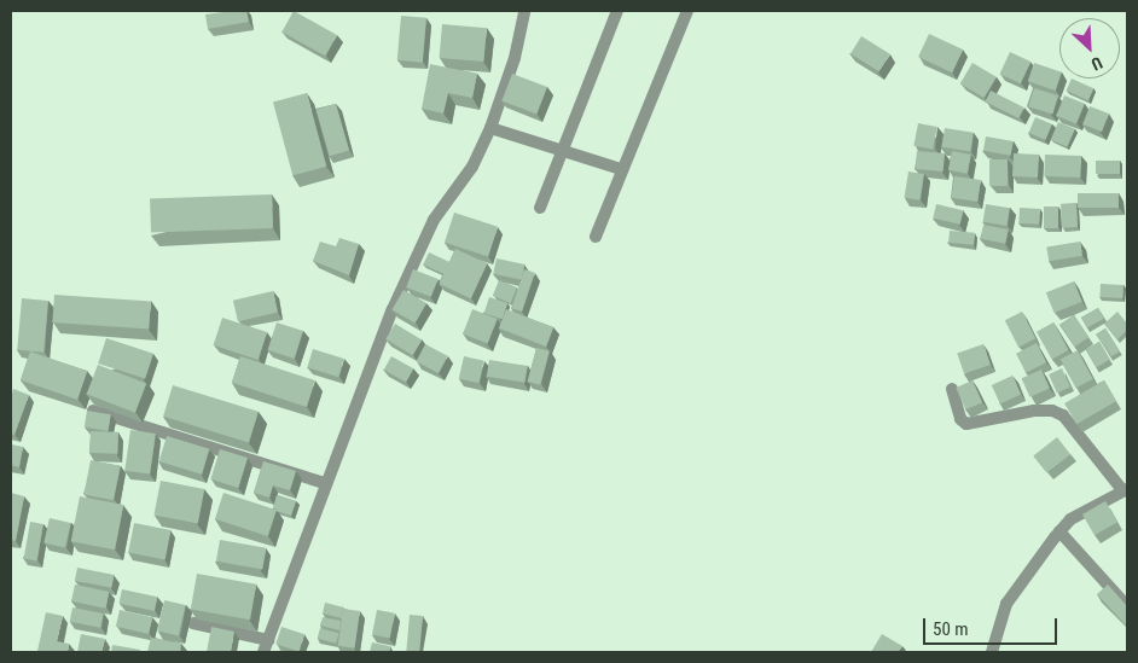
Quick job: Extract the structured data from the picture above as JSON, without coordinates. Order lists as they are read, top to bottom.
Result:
{
  "scale_bar": "50 m",
  "north": "bottom right"
}
